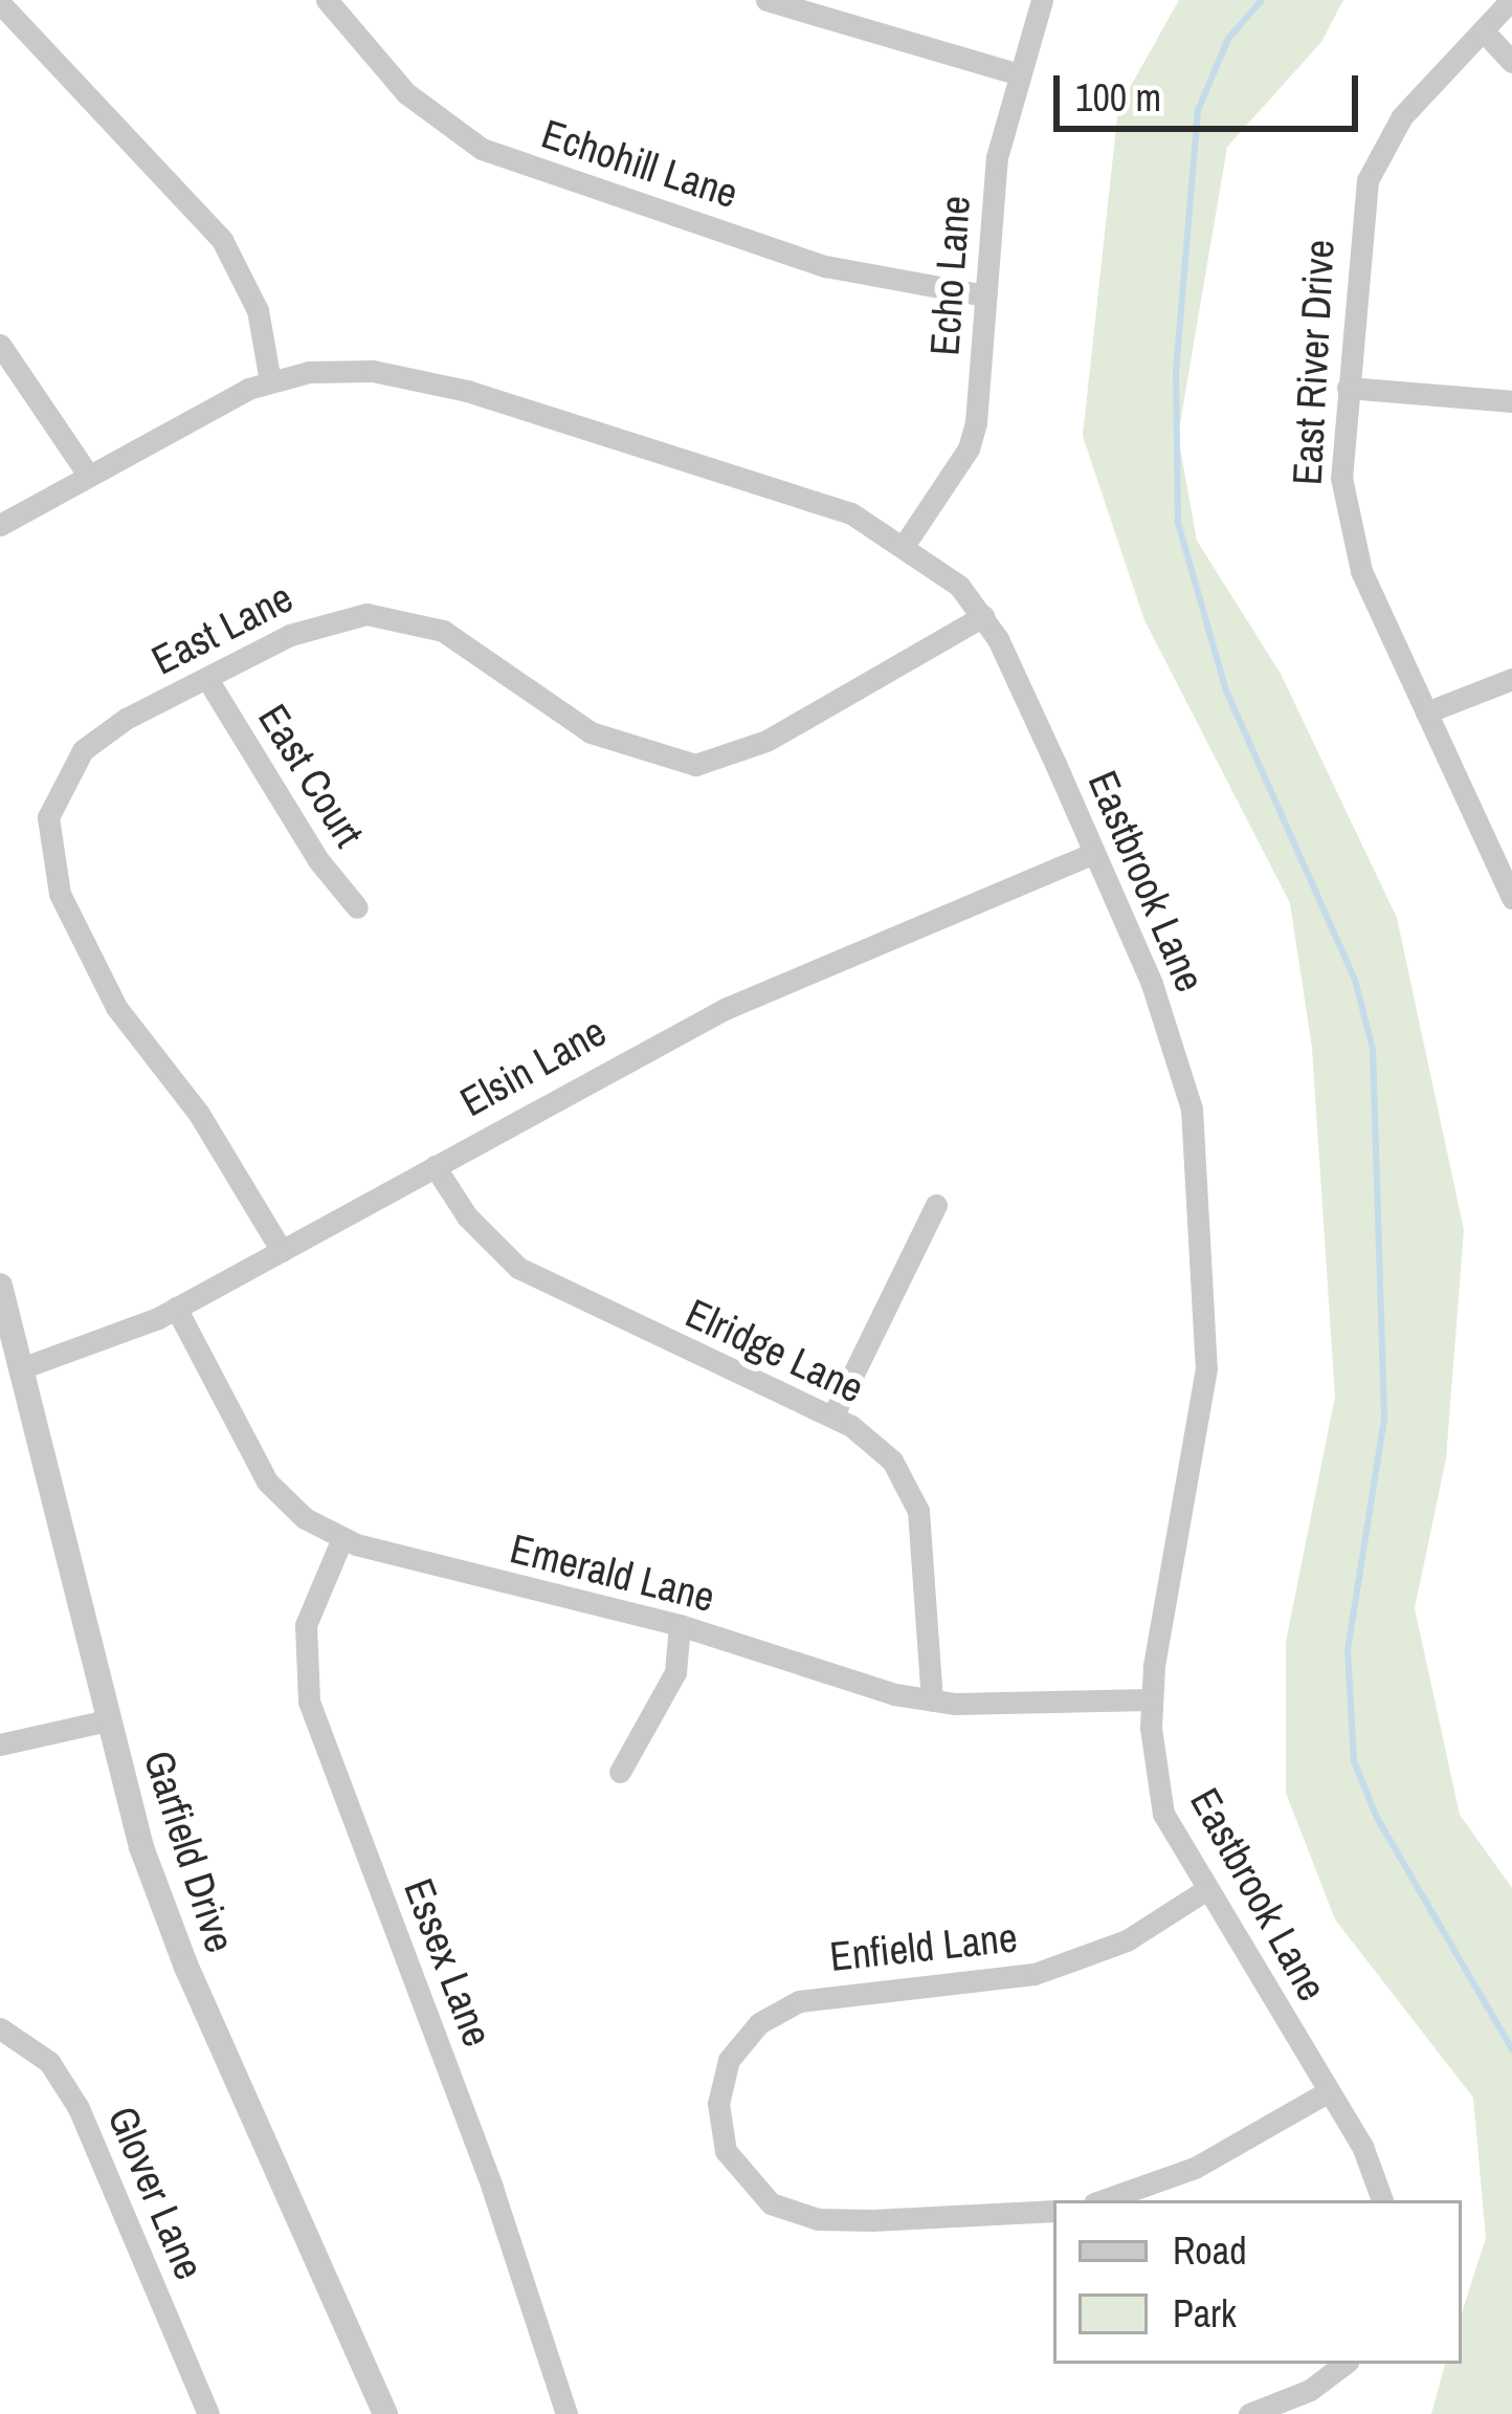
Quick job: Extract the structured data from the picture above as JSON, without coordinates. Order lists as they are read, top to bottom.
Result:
{
  "streets": {
    "street": [
      "Echohill Lane",
      "Echo Lane",
      "East River Drive",
      "East Lane",
      "East Court",
      "Eastbrook Lane",
      "Elsin Lane",
      "Elridge Lane",
      "Emerald Lane",
      "Garfield Drive",
      "Enfield Lane",
      "Essex Lane",
      "Glover Lane"
    ]
  },
  "crossings": [
    ["Echohill Lane", "Echo Lane"],
    ["Echo Lane", "Eastbrook Lane"],
    ["East Lane", "East Court"],
    ["East Lane", "Eastbrook Lane"],
    ["East Lane", "Elsin Lane"],
    ["Eastbrook Lane", "Elsin Lane"],
    ["Eastbrook Lane", "Emerald Lane"],
    ["Eastbrook Lane", "Enfield Lane"],
    ["Elsin Lane", "Elridge Lane"],
    ["Elsin Lane", "Emerald Lane"],
    ["Elsin Lane", "Garfield Drive"],
    ["Elridge Lane", "Emerald Lane"],
    ["Emerald Lane", "Essex Lane"]
  ],
  "legend": ["Road", "Park"],
  "scale_bar": "100 m"
}
